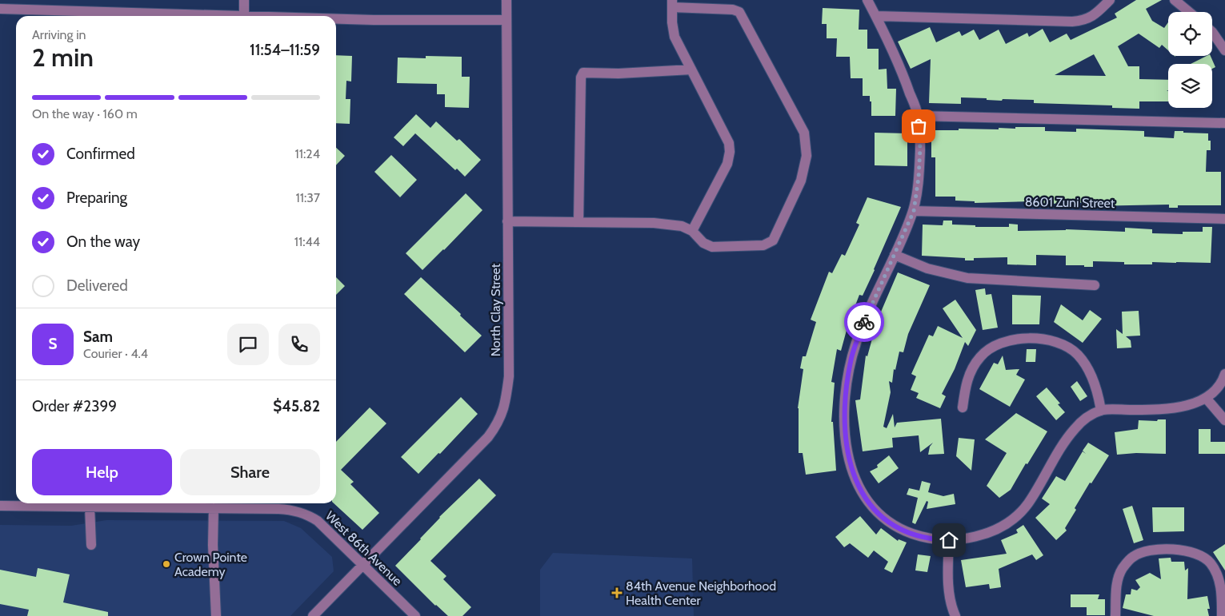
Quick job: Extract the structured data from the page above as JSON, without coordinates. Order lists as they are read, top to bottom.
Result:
{
  "streets": {
    "street": ["8601 Zuni Street", "North Clay Street", "West 86th Avenue"]
  },
  "crossings": [
    ["North Clay Street", "West 86th Avenue"]
  ],
  "places": {
    "other": ["Crown Pointe Academy"],
    "health": ["84th Avenue Neighborhood Health Center"]
  },
  "page": {
    "heading": ["2 min", "Arriving in", "11:54–11:59"],
    "panel": [
      "Sam",
      "Courier · 4.4",
      "Order #2399",
      "$45.82"
    ],
    "bar": "On the way · 160 m",
    "list": [
      ["Confirmed", "11:24"],
      ["Preparing", "11:37"],
      ["On the way", "11:44"],
      "Delivered"
    ],
    "round": "S",
    "buttons": ["Help", "Share"]
  }
}
